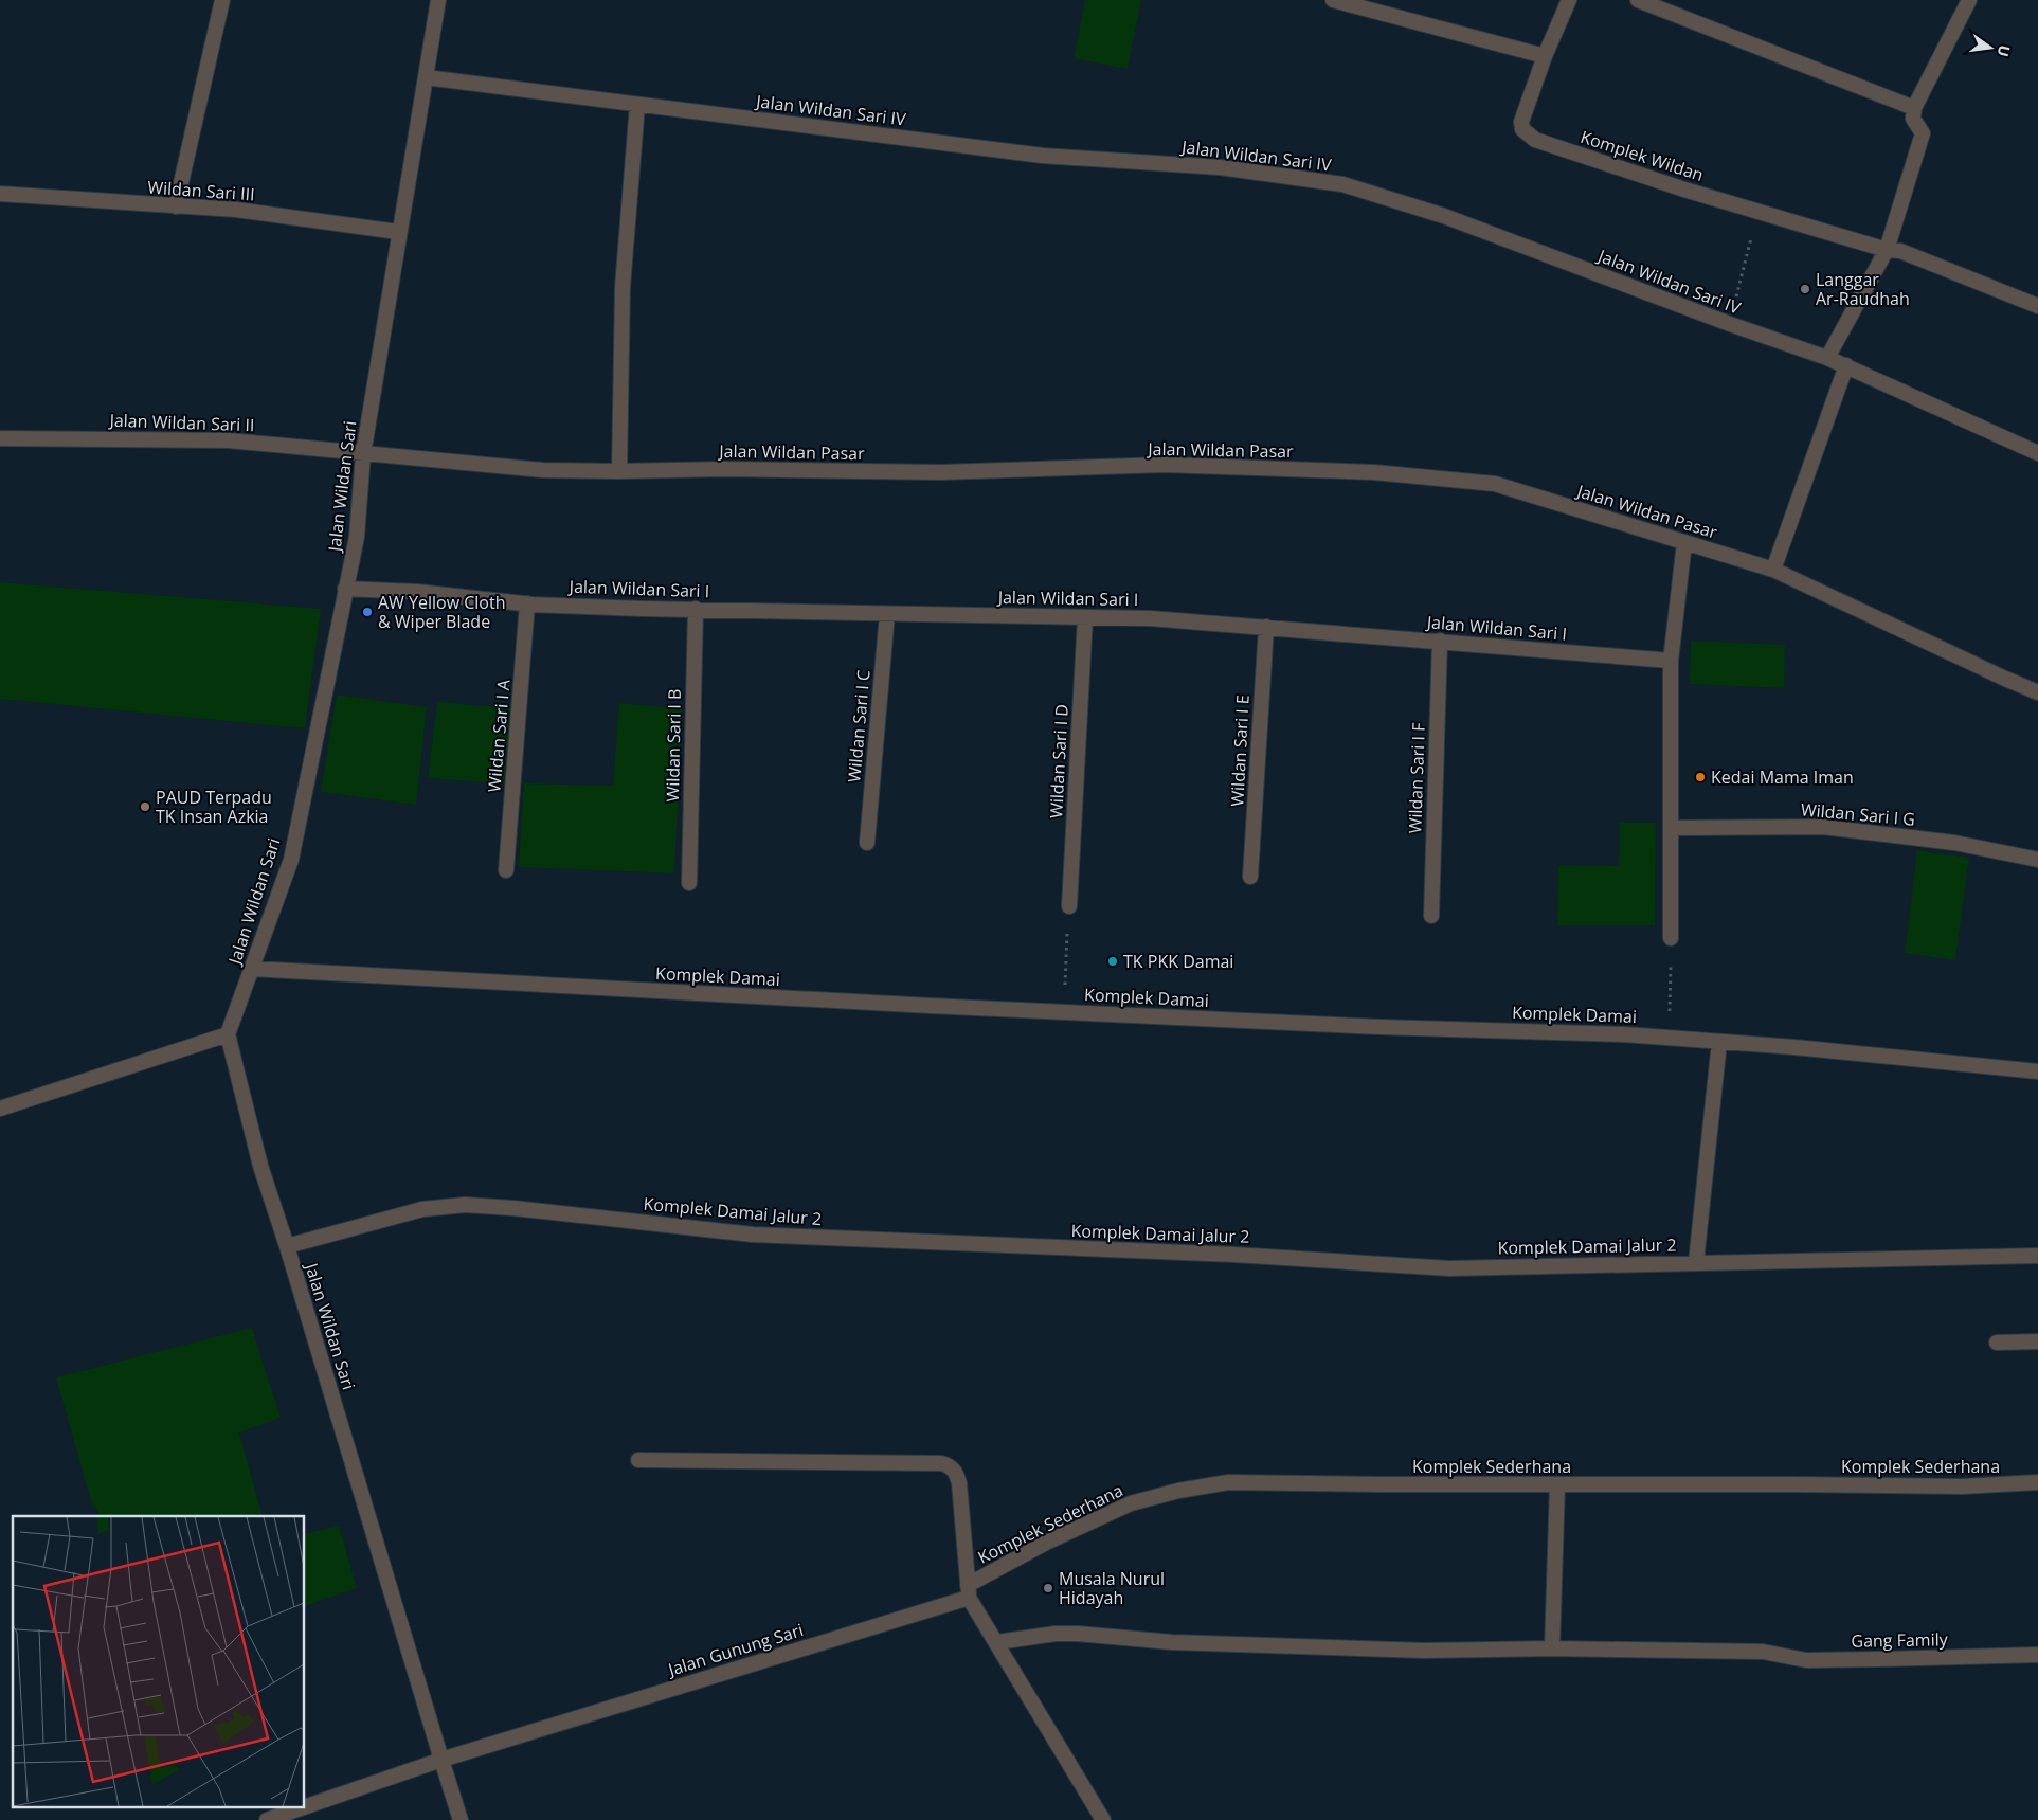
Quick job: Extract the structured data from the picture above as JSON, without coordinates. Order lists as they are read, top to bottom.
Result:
{
  "streets": {
    "street": [
      "Jalan Wildan Sari IV",
      "Komplek Wildan",
      "Wildan Sari III",
      "Jalan Wildan Sari II",
      "Jalan Wildan Pasar",
      "Jalan Wildan Sari",
      "Jalan Wildan Sari I",
      "Wildan Sari I C",
      "Wildan Sari I A",
      "Wildan Sari I B",
      "Wildan Sari I E",
      "Wildan Sari I D",
      "Wildan Sari I F",
      "Wildan Sari I G",
      "Komplek Damai",
      "Komplek Damai Jalur 2",
      "Komplek Sederhana",
      "Gang Family",
      "Jalan Gunung Sari"
    ]
  },
  "crossings": [
    ["Jalan Wildan Sari IV", "Jalan Wildan Sari"],
    ["Wildan Sari III", "Jalan Wildan Sari"],
    ["Jalan Wildan Sari II", "Jalan Wildan Pasar"],
    ["Jalan Wildan Sari II", "Jalan Wildan Sari"],
    ["Jalan Wildan Pasar", "Jalan Wildan Sari"],
    ["Jalan Wildan Sari", "Jalan Wildan Sari I"],
    ["Jalan Wildan Sari", "Komplek Damai"],
    ["Jalan Wildan Sari", "Komplek Damai Jalur 2"],
    ["Jalan Wildan Sari", "Jalan Gunung Sari"],
    ["Jalan Wildan Sari I", "Wildan Sari I C"],
    ["Jalan Wildan Sari I", "Wildan Sari I A"],
    ["Jalan Wildan Sari I", "Wildan Sari I B"],
    ["Jalan Wildan Sari I", "Wildan Sari I E"],
    ["Jalan Wildan Sari I", "Wildan Sari I D"],
    ["Jalan Wildan Sari I", "Wildan Sari I F"],
    ["Komplek Sederhana", "Jalan Gunung Sari"]
  ],
  "places": [
    "Langgar Ar-Raudhah",
    "AW Yellow Cloth & Wiper Blade",
    "Kedai Mama Iman",
    "PAUD Terpadu TK Insan Azkia",
    "TK PKK Damai",
    "Musala Nurul Hidayah"
  ],
  "north": "right"
}
